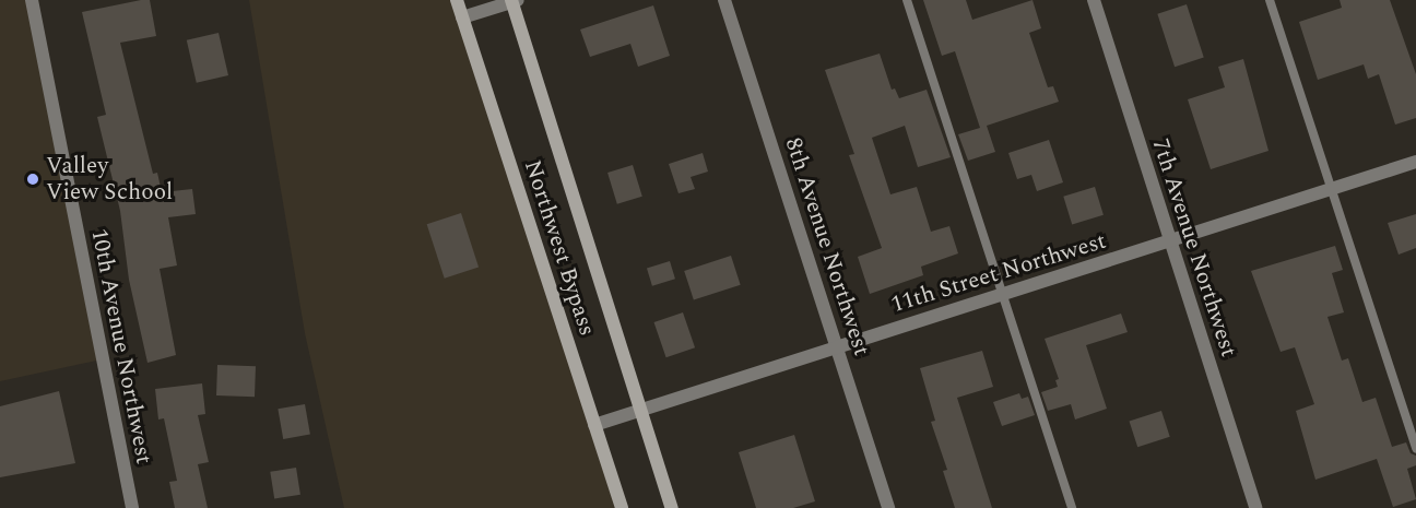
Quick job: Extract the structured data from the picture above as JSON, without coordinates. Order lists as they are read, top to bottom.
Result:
{
  "streets": {
    "main road": ["Northwest Bypass"],
    "street": [
      "8th Avenue Northwest",
      "7th Avenue Northwest",
      "11th Street Northwest",
      "10th Avenue Northwest"
    ]
  },
  "crossings": [
    ["8th Avenue Northwest", "11th Street Northwest"],
    ["Northwest Bypass", "11th Street Northwest"],
    ["7th Avenue Northwest", "11th Street Northwest"]
  ],
  "places": ["Valley View School"]
}
